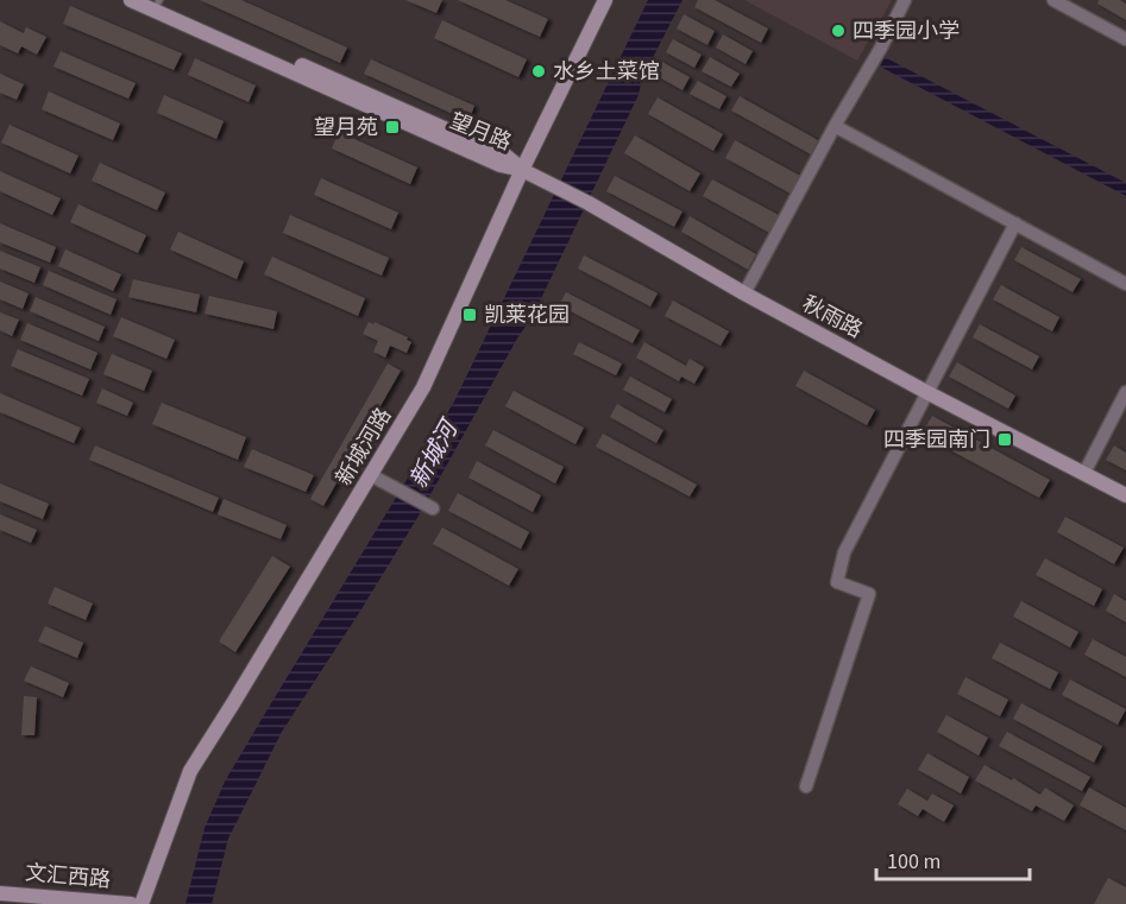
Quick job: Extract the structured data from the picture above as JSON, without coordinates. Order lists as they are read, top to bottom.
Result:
{
  "streets": {
    "street": [
      "望月路",
      "秋雨路",
      "新城河路",
      "文汇西路"
    ]
  },
  "crossings": [
    ["望月路", "秋雨路"],
    ["望月路", "新城河路"],
    ["秋雨路", "新城河路"]
  ],
  "water": ["新城河"],
  "places": {
    "other": ["四季园小学", "水乡土菜馆"],
    "transit": ["望月苑", "凯莱花园", "四季园南门"]
  },
  "scale_bar": "100 m"
}
